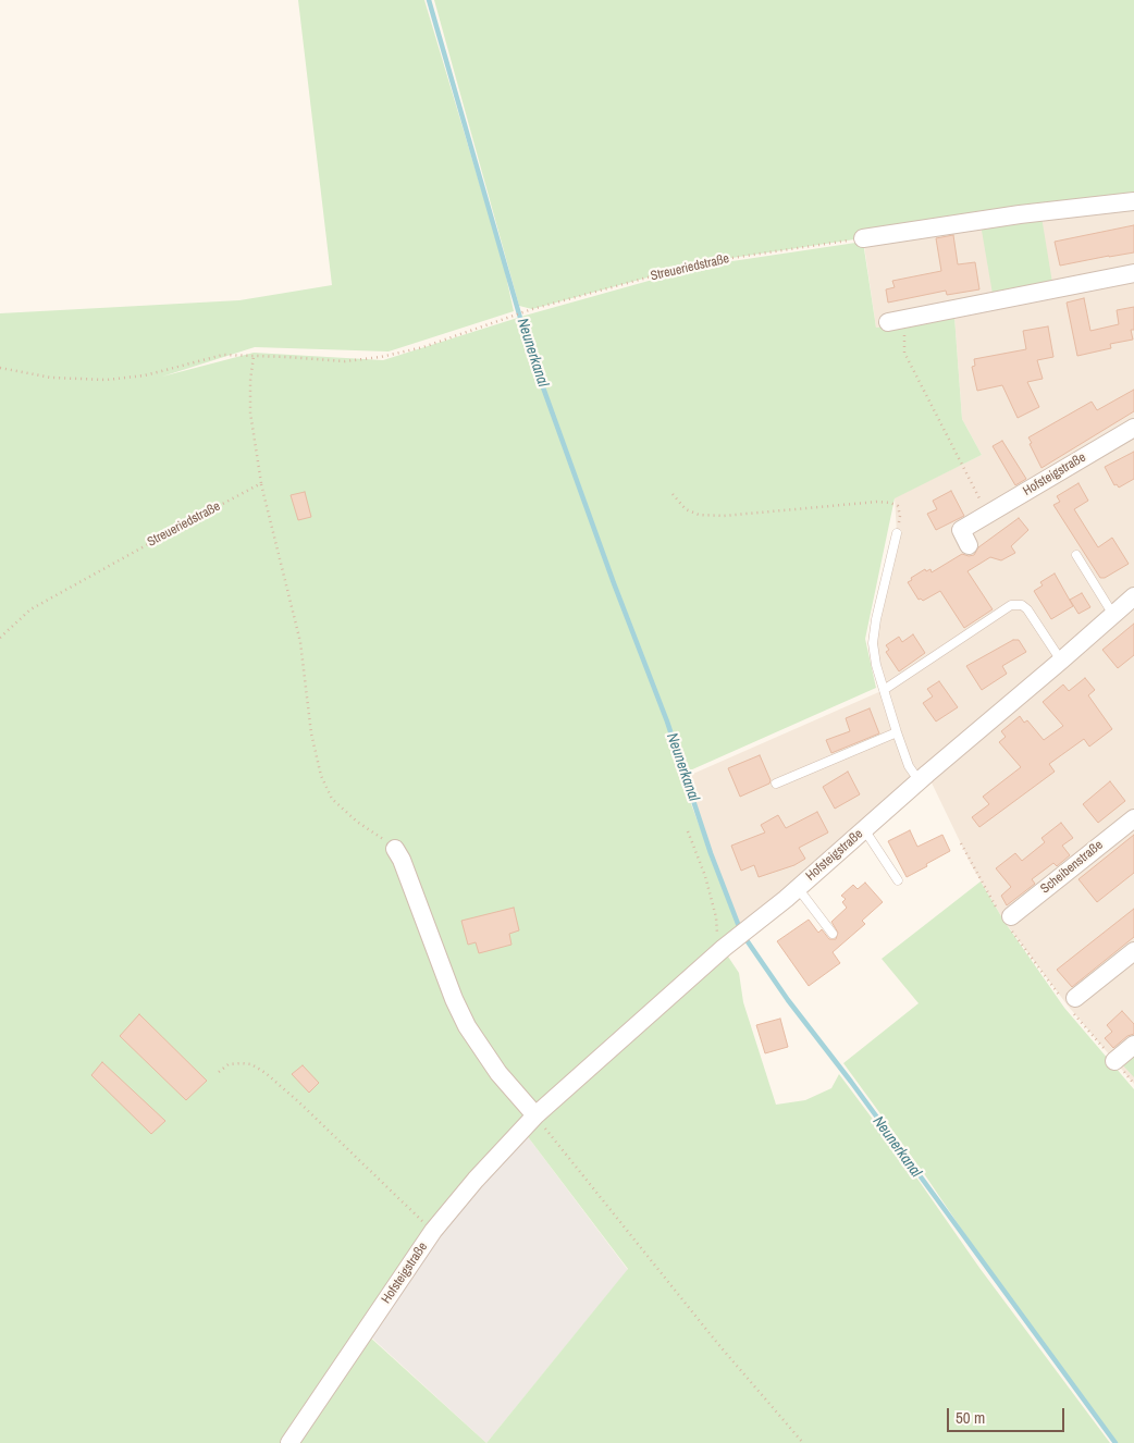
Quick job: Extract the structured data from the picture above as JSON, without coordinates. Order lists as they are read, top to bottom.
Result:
{
  "streets": {
    "street": ["Hofsteigstraße", "Scheibenstraße"],
    "path": ["Streueriedstraße"]
  },
  "water": ["Neunerkanal"],
  "scale_bar": "50 m"
}
